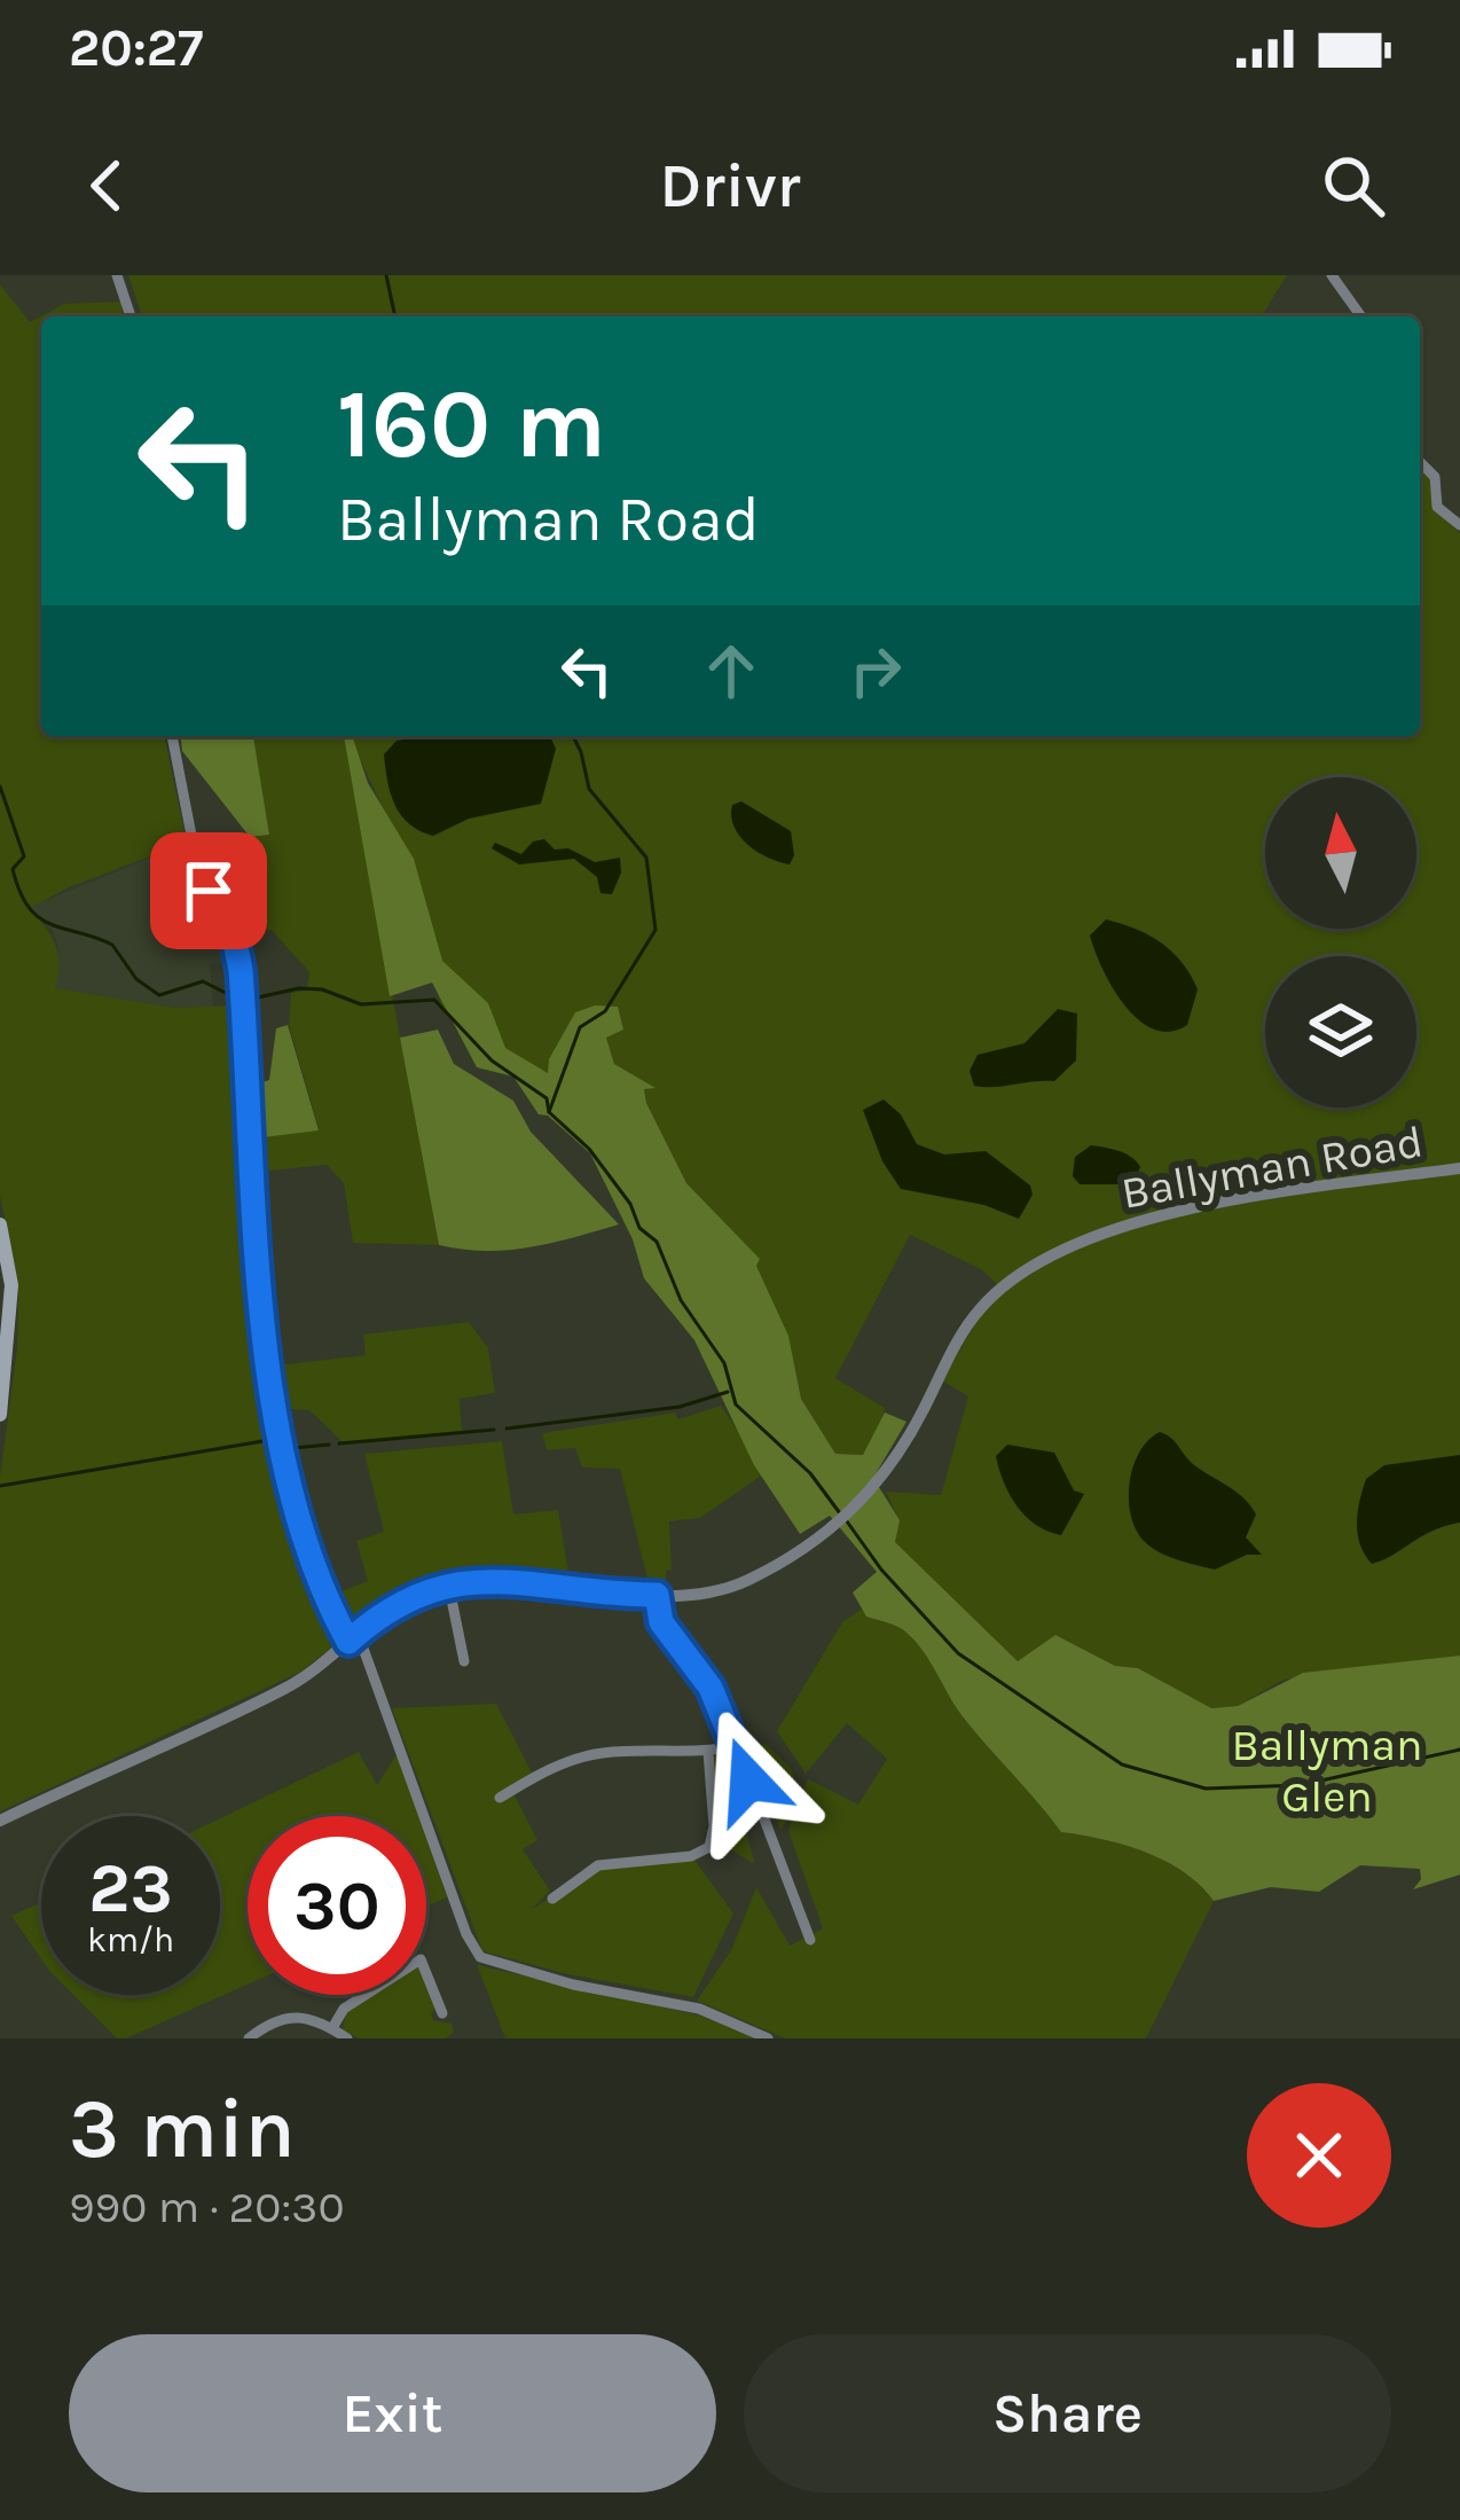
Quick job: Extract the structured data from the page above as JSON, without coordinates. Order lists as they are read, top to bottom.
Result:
{
  "streets": {
    "street": ["Ballyman Road"]
  },
  "parks": ["Ballyman Glen"],
  "north": "top",
  "page": {
    "status": "20:27",
    "header": "Drivr",
    "turn": ["160 m", "Ballyman Road"],
    "speed": "23 km/h",
    "limit": "30",
    "heading": ["3 min", "990 m · 20:30"],
    "buttons": ["Exit", "Share"]
  }
}
